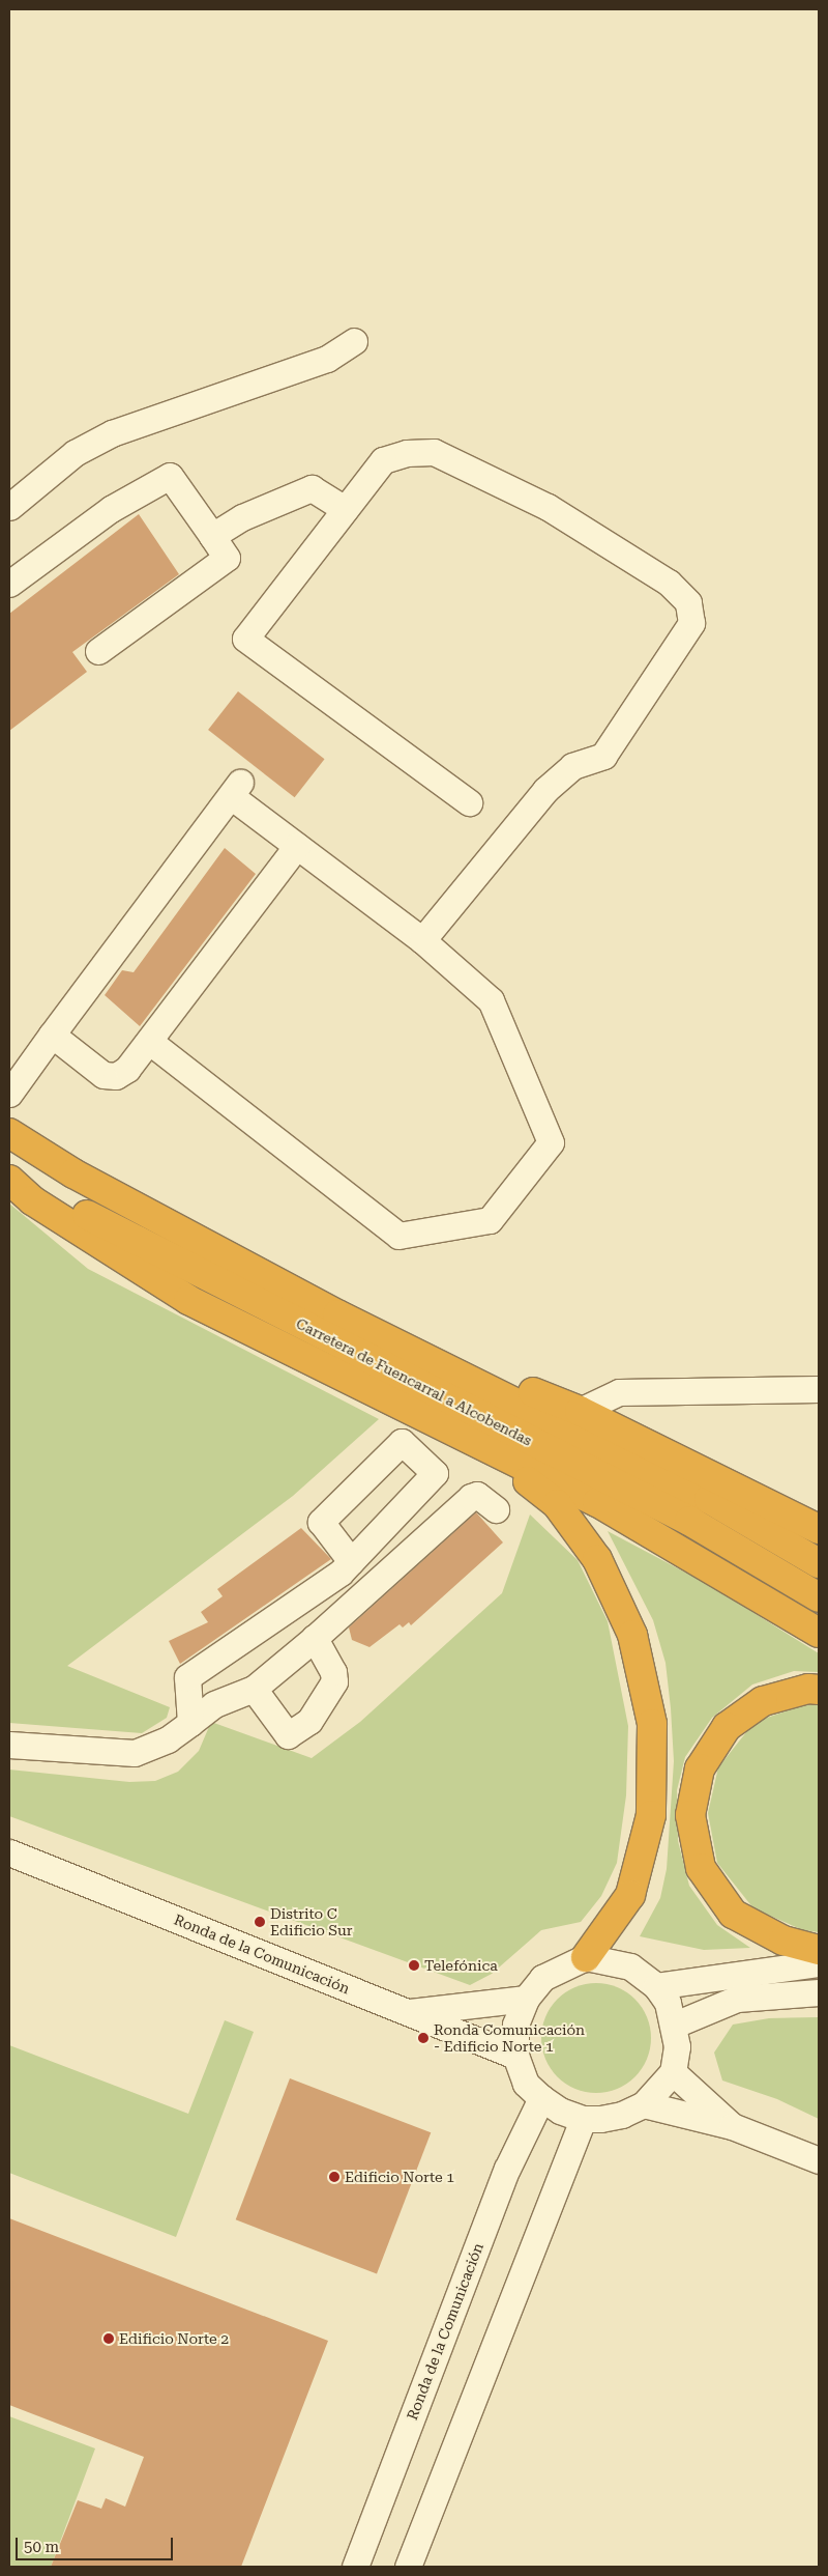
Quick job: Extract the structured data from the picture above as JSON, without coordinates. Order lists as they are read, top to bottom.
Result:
{
  "streets": {
    "highway": ["Carretera de Fuencarral a Alcobendas"],
    "street": ["Ronda de la Comunicación"]
  },
  "places": [
    "Distrito C Edificio Sur",
    "Telefónica",
    "Ronda Comunicación - Edificio Norte 1",
    "Edificio Norte 1",
    "Edificio Norte 2"
  ],
  "scale_bar": "50 m"
}
